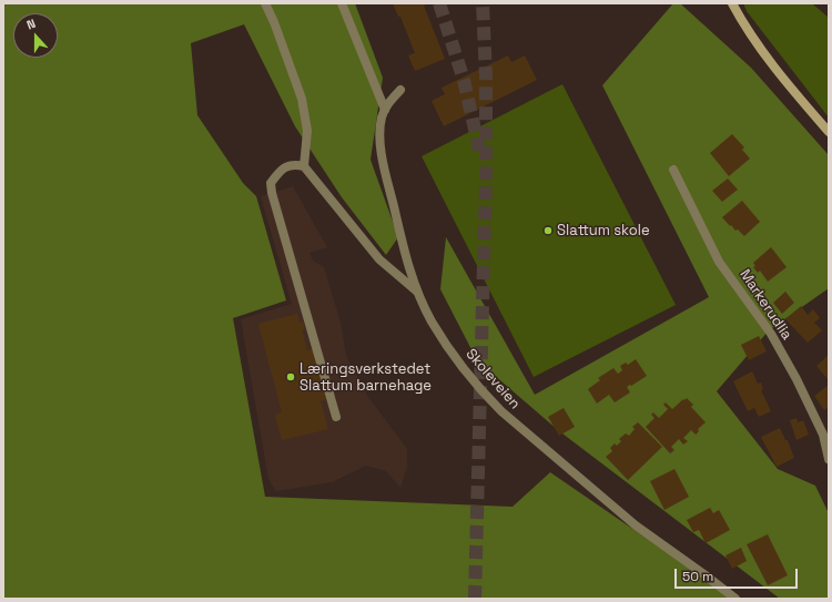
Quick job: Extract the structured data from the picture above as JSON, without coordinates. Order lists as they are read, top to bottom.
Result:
{
  "streets": {
    "street": ["Markerudlia", "Skoleveien"]
  },
  "places": ["Slattum skole", "Læringsverkstedet Slattum barnehage"],
  "scale_bar": "50 m",
  "north": "top"
}
